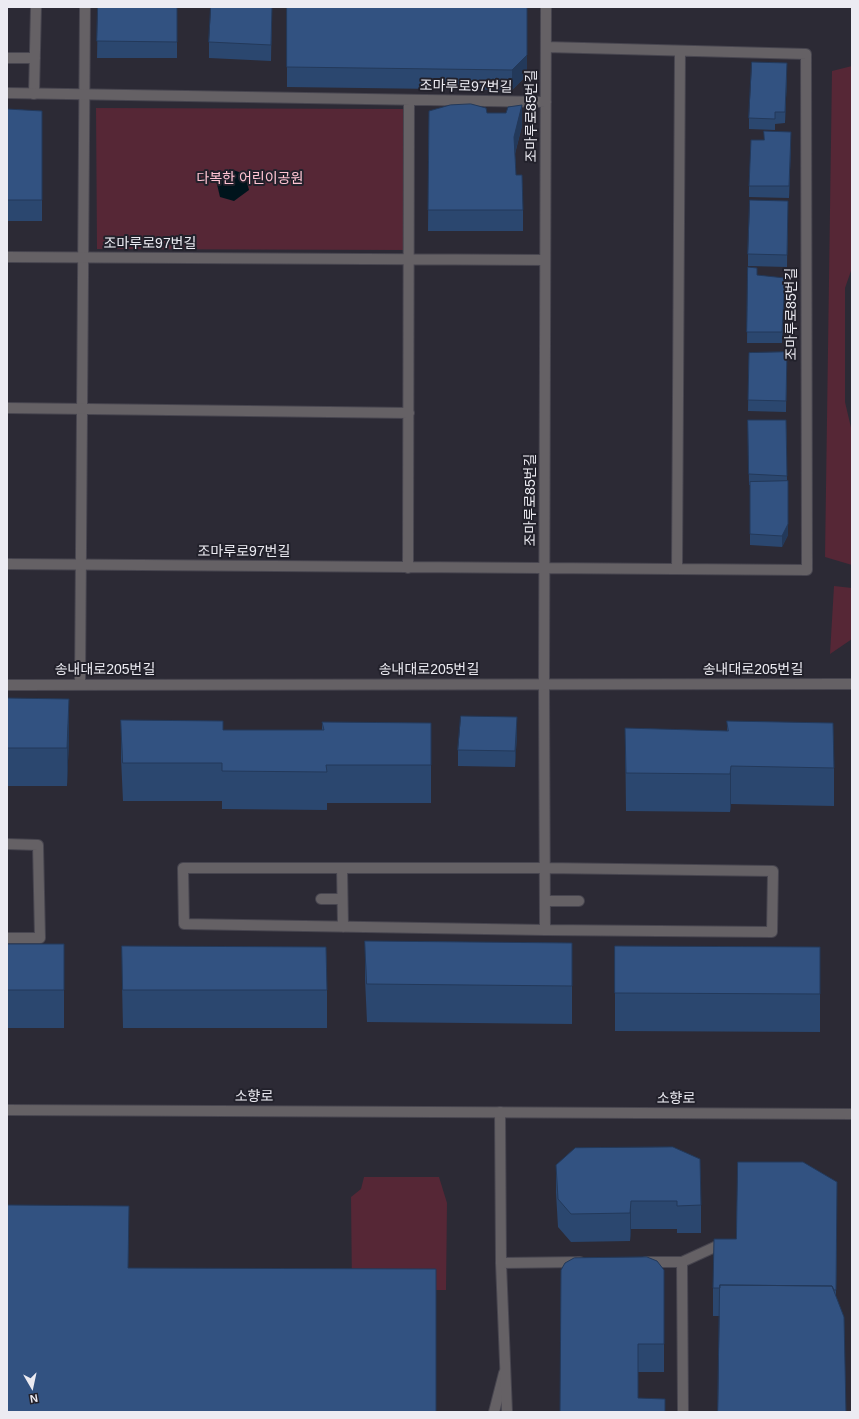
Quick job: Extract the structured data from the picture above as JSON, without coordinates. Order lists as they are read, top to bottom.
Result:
{
  "streets": {
    "street": [
      "조마루로97번길",
      "조마루로85번길",
      "송내대로205번길",
      "소향로"
    ]
  },
  "crossings": [
    ["조마루로97번길", "조마루로85번길"],
    ["조마루로97번길", "송내대로205번길"],
    ["조마루로85번길", "송내대로205번길"]
  ],
  "parks": ["다복한 어린이공원"],
  "north": "bottom"
}
